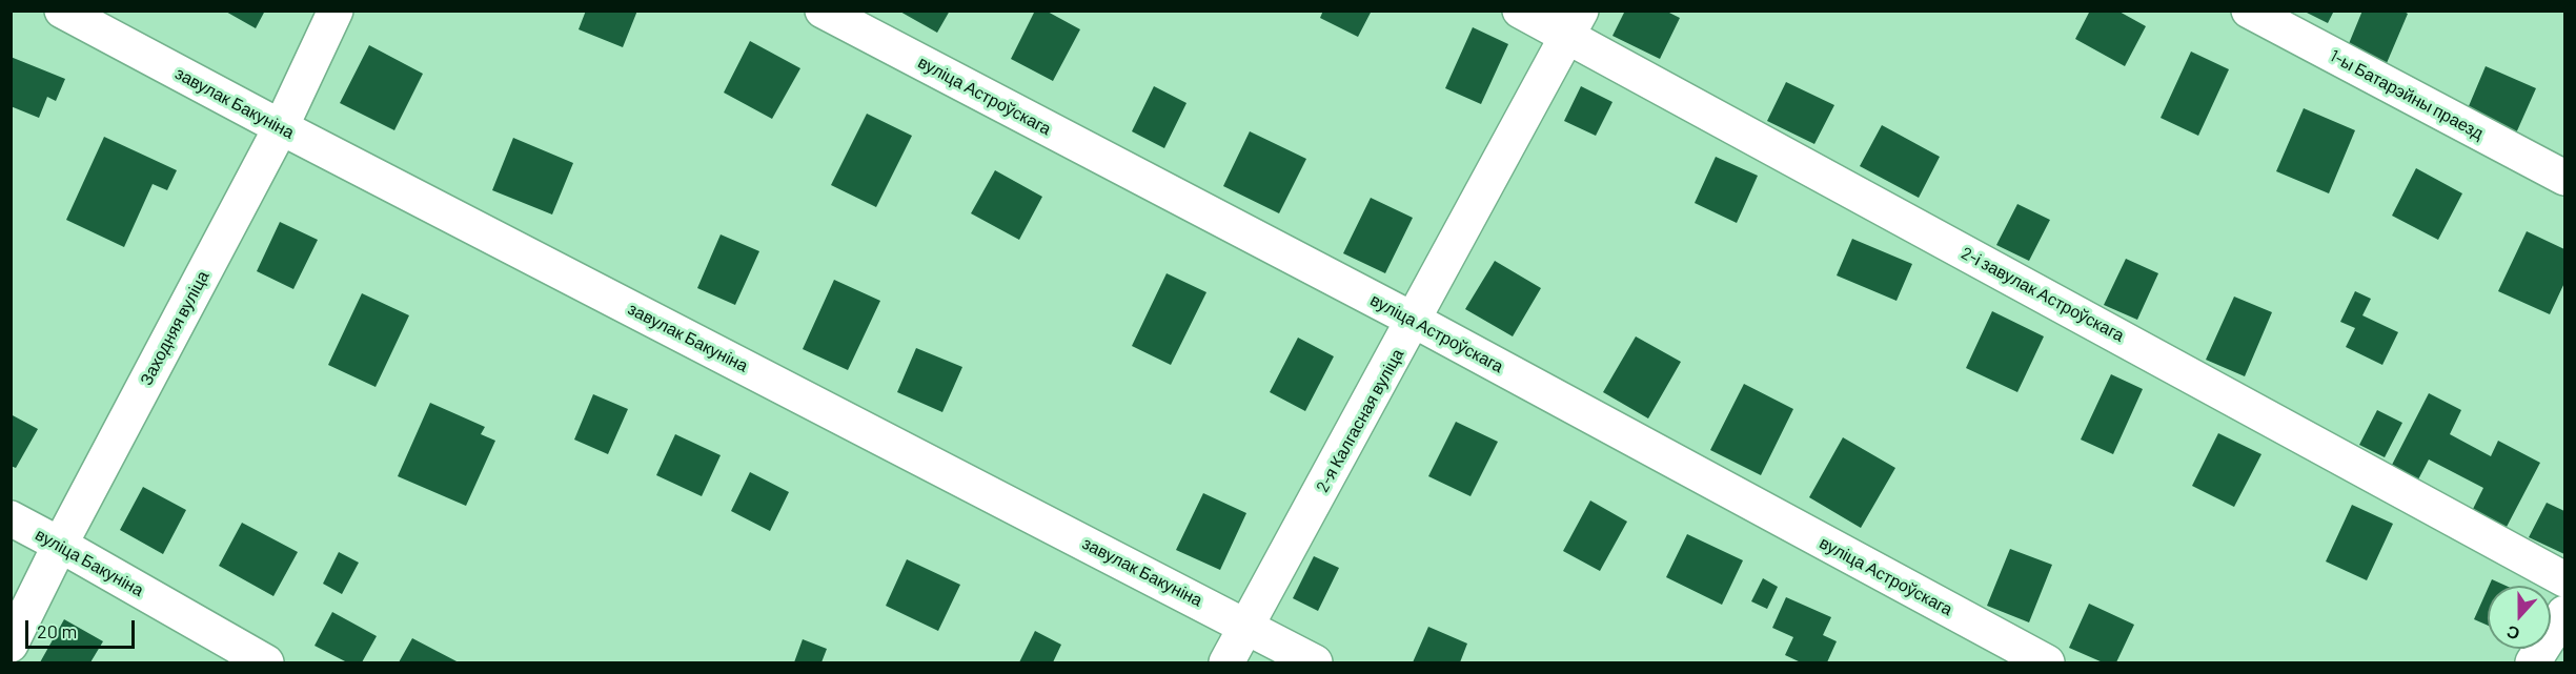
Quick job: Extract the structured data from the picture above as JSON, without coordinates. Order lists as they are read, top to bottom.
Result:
{
  "streets": {
    "street": [
      "1-ы Батарэйны праезд",
      "вуліца Астроўскага",
      "завулак Бакуніна",
      "2-і завулак Астроўскага",
      "Заходняя вуліца",
      "2-я Калгасная вуліца",
      "вуліца Бакуніна"
    ]
  },
  "crossings": [
    ["вуліца Астроўскага", "2-я Калгасная вуліца"],
    ["завулак Бакуніна", "Заходняя вуліца"],
    ["завулак Бакуніна", "2-я Калгасная вуліца"],
    ["2-і завулак Астроўскага", "2-я Калгасная вуліца"],
    ["Заходняя вуліца", "вуліца Бакуніна"]
  ],
  "scale_bar": "20 m",
  "north": "bottom"
}
